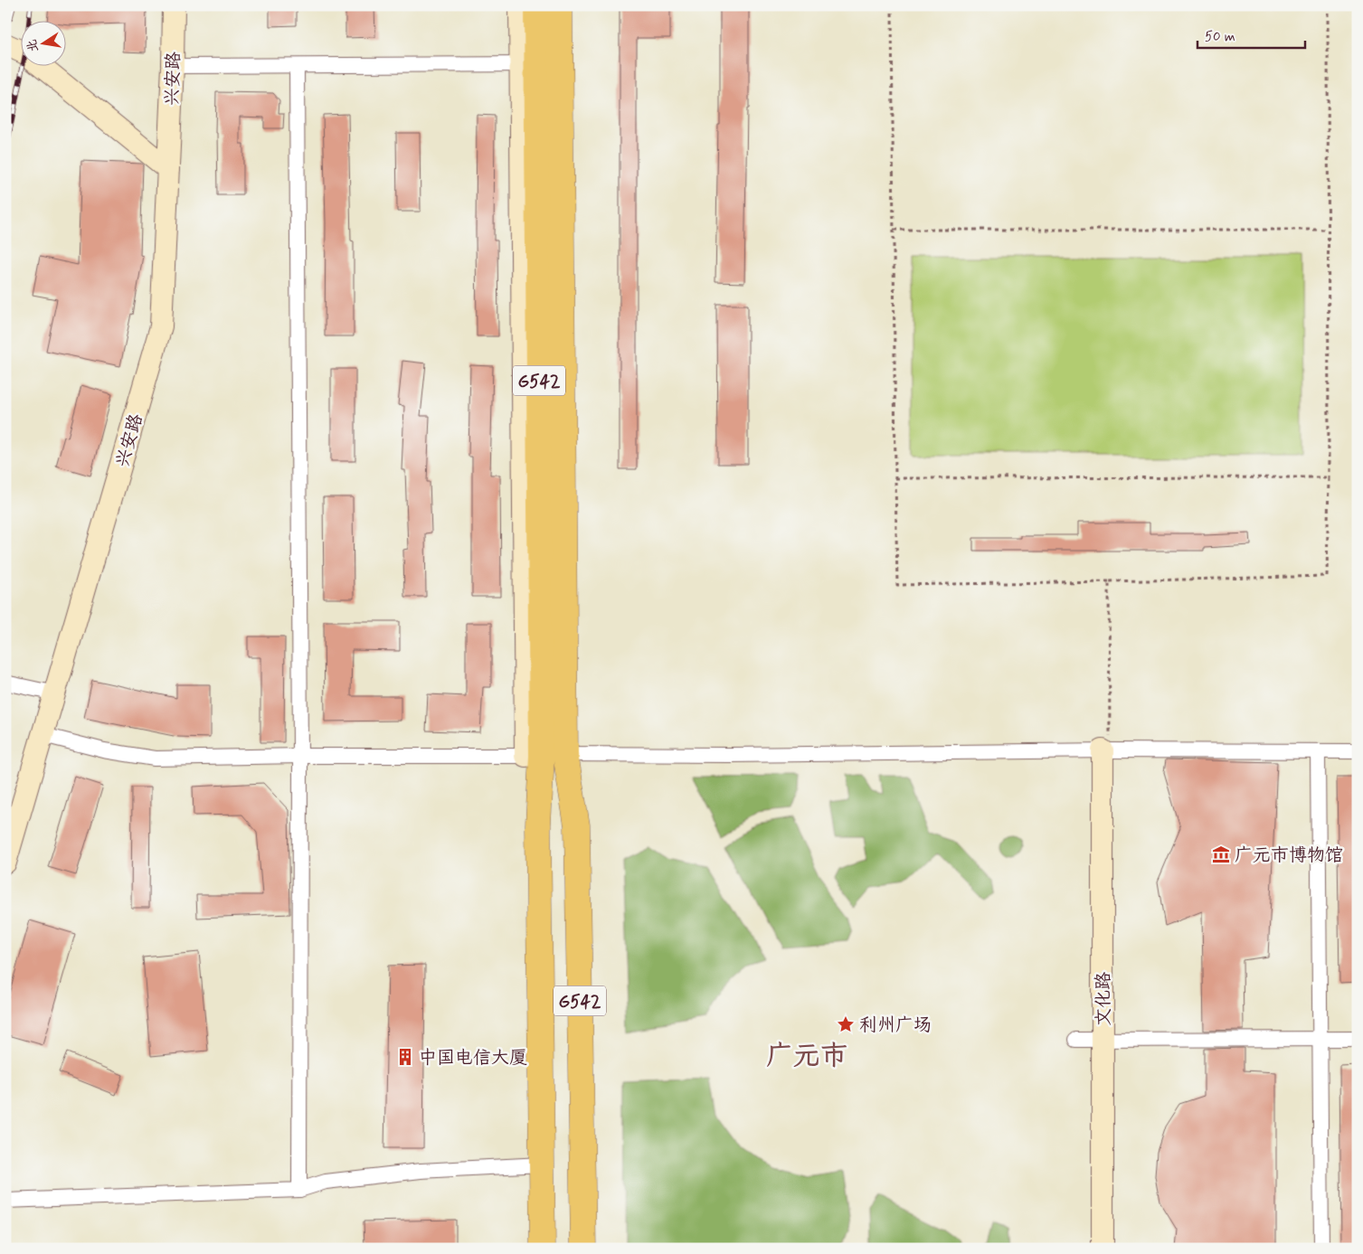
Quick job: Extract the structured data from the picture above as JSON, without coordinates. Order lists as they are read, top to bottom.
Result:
{
  "streets": {
    "highway": ["G542"],
    "street": ["兴安路", "文化路"]
  },
  "districts": ["广元市"],
  "places": {
    "museum": ["广元市博物馆"],
    "place": ["利州广场"],
    "building": ["中国电信大厦"]
  },
  "scale_bar": "50 m",
  "north": "left"
}
